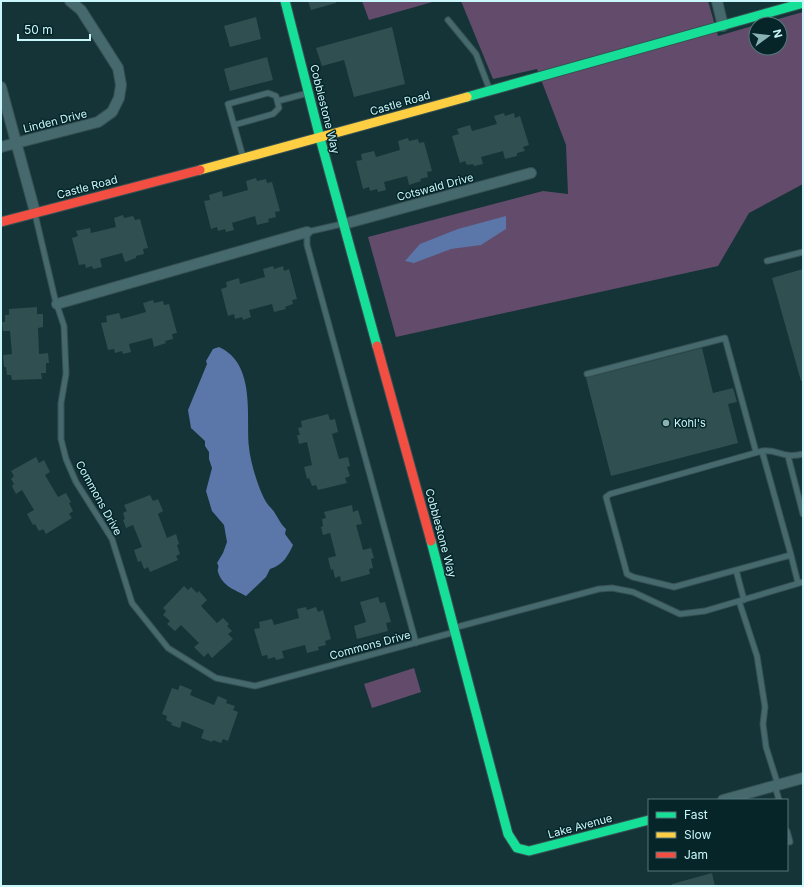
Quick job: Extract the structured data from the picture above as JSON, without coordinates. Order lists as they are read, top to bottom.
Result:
{
  "streets": {
    "street": [
      "Castle Road",
      "Cobblestone Way",
      "Linden Drive",
      "Cotswald Drive",
      "Lake Avenue"
    ],
    "lane": ["Commons Drive"]
  },
  "crossings": [
    ["Castle Road", "Cobblestone Way"],
    ["Castle Road", "Commons Drive"],
    ["Cobblestone Way", "Cotswald Drive"],
    ["Cobblestone Way", "Commons Drive"],
    ["Cobblestone Way", "Lake Avenue"]
  ],
  "places": ["Kohl's"],
  "legend": ["Fast", "Slow", "Jam"],
  "scale_bar": "50 m",
  "north": "right"
}
